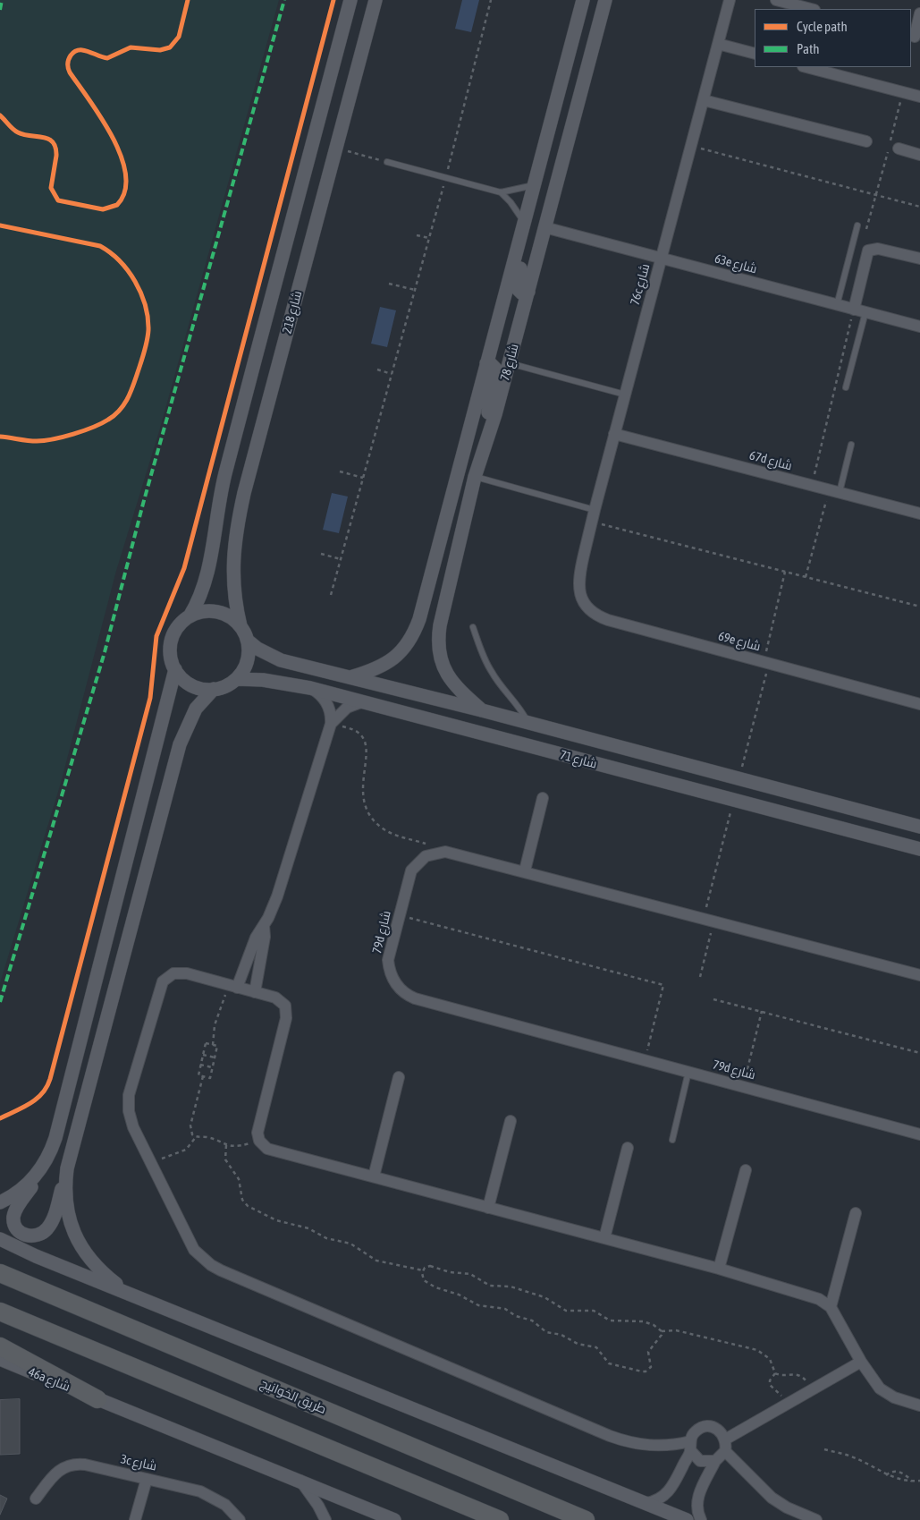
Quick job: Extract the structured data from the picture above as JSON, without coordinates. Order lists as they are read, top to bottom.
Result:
{
  "streets": {
    "highway": ["طريق الخوانيج"],
    "street": [
      "63e شارع",
      "76c شارع",
      "شارع 218",
      "شارع 78",
      "67d شارع",
      "69e شارع",
      "شارع 71",
      "79d شارع",
      "46a شارع",
      "3c شارع"
    ]
  },
  "crossings": [
    ["63e شارع", "76c شارع"],
    ["63e شارع", "شارع 78"],
    ["76c شارع", "67d شارع"],
    ["76c شارع", "69e شارع"],
    ["شارع 218", "شارع 71"],
    ["شارع 78", "شارع 71"]
  ],
  "legend": ["Cycle path", "Path"]
}
